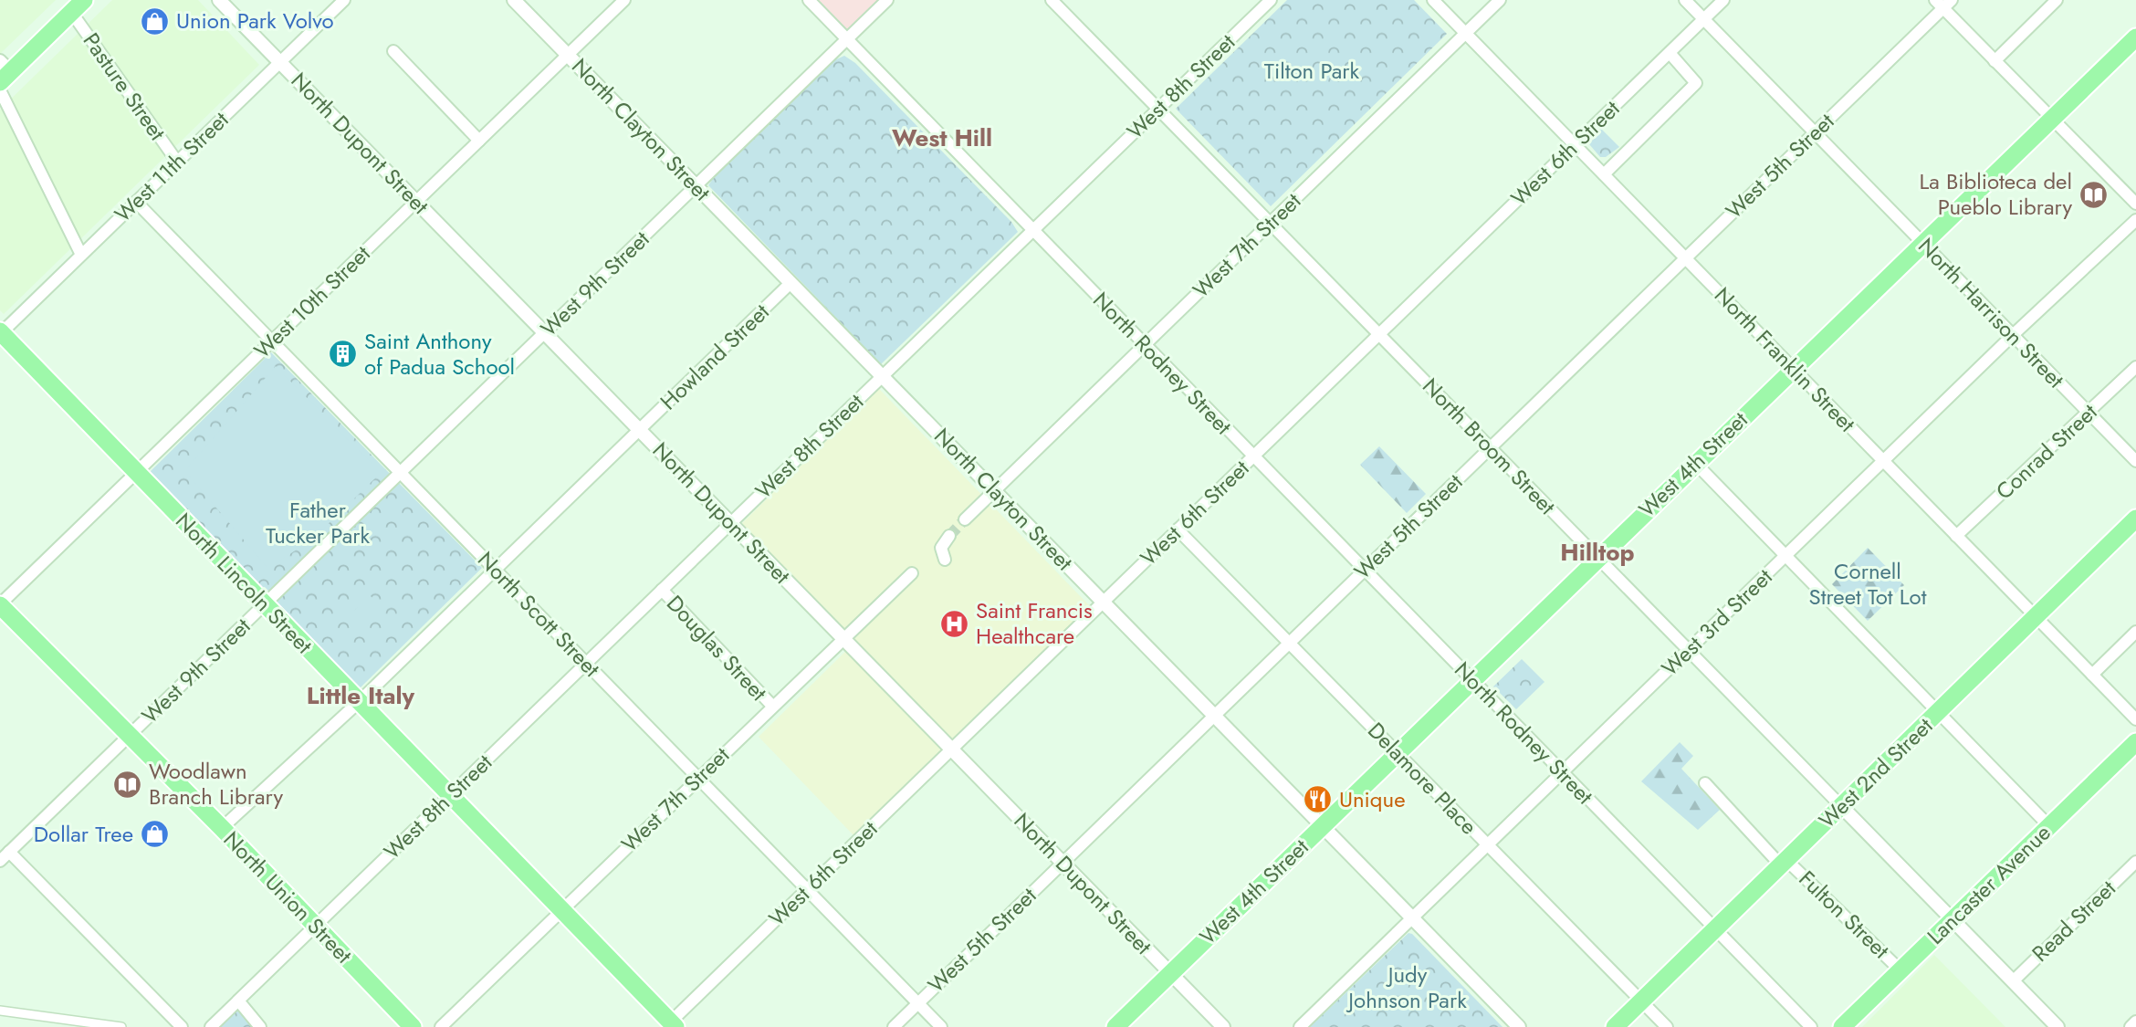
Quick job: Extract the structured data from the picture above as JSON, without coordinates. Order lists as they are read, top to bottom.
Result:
{
  "streets": {
    "main road": [
      "West 4th Street",
      "North Lincoln Street",
      "West 2nd Street",
      "Lancaster Avenue",
      "North Union Street"
    ],
    "street": [
      "Pasture Street",
      "West 8th Street",
      "North Clayton Street",
      "North Dupont Street",
      "West 6th Street",
      "West 5th Street",
      "West 11th Street",
      "West 7th Street",
      "West 9th Street",
      "West 10th Street",
      "North Harrison Street",
      "Howland Street",
      "North Franklin Street",
      "North Rodney Street",
      "North Broom Street",
      "Conrad Street",
      "North Scott Street",
      "West 3rd Street",
      "Douglas Street",
      "Delamore Place",
      "Fulton Street",
      "Read Street"
    ]
  },
  "crossings": [
    ["Pasture Street", "West 11th Street"],
    ["West 8th Street", "North Clayton Street"],
    ["West 8th Street", "North Dupont Street"],
    ["West 8th Street", "North Rodney Street"],
    ["West 8th Street", "North Broom Street"],
    ["West 8th Street", "North Lincoln Street"],
    ["West 8th Street", "North Scott Street"],
    ["West 8th Street", "Douglas Street"],
    ["West 8th Street", "North Union Street"],
    ["North Clayton Street", "West 6th Street"],
    ["North Clayton Street", "West 5th Street"],
    ["North Clayton Street", "West 7th Street"],
    ["North Clayton Street", "West 9th Street"],
    ["North Clayton Street", "West 10th Street"],
    ["North Clayton Street", "Howland Street"],
    ["North Clayton Street", "West 4th Street"],
    ["North Clayton Street", "West 3rd Street"],
    ["North Dupont Street", "West 6th Street"],
    ["North Dupont Street", "West 5th Street"],
    ["North Dupont Street", "West 11th Street"],
    ["North Dupont Street", "West 7th Street"],
    ["North Dupont Street", "West 9th Street"],
    ["North Dupont Street", "West 10th Street"],
    ["North Dupont Street", "Howland Street"],
    ["North Dupont Street", "West 4th Street"],
    ["West 6th Street", "North Harrison Street"],
    ["West 6th Street", "North Franklin Street"],
    ["West 6th Street", "North Rodney Street"],
    ["West 6th Street", "North Broom Street"],
    ["West 6th Street", "North Lincoln Street"],
    ["West 6th Street", "North Scott Street"],
    ["West 6th Street", "Delamore Place"],
    ["West 5th Street", "North Harrison Street"],
    ["West 5th Street", "North Franklin Street"],
    ["West 5th Street", "North Rodney Street"],
    ["West 5th Street", "North Broom Street"],
    ["West 5th Street", "North Scott Street"],
    ["West 5th Street", "Delamore Place"],
    ["West 11th Street", "North Lincoln Street"],
    ["West 11th Street", "North Scott Street"],
    ["West 7th Street", "North Franklin Street"],
    ["West 7th Street", "North Rodney Street"],
    ["West 7th Street", "North Broom Street"],
    ["West 7th Street", "North Lincoln Street"],
    ["West 7th Street", "North Scott Street"],
    ["West 7th Street", "Douglas Street"],
    ["West 9th Street", "North Rodney Street"],
    ["West 9th Street", "North Lincoln Street"],
    ["West 9th Street", "North Scott Street"],
    ["West 9th Street", "North Union Street"],
    ["West 10th Street", "North Lincoln Street"],
    ["West 10th Street", "North Scott Street"],
    ["West 10th Street", "North Union Street"],
    ["North Harrison Street", "Conrad Street"],
    ["North Harrison Street", "West 4th Street"],
    ["North Harrison Street", "West 3rd Street"],
    ["Howland Street", "North Lincoln Street"],
    ["Howland Street", "North Scott Street"],
    ["Howland Street", "North Union Street"],
    ["North Franklin Street", "Conrad Street"],
    ["North Franklin Street", "West 4th Street"],
    ["North Franklin Street", "West 3rd Street"],
    ["North Franklin Street", "West 2nd Street"],
    ["North Rodney Street", "West 4th Street"],
    ["North Rodney Street", "West 3rd Street"],
    ["North Rodney Street", "West 2nd Street"],
    ["North Broom Street", "West 4th Street"],
    ["North Broom Street", "West 3rd Street"],
    ["North Broom Street", "West 2nd Street"],
    ["North Broom Street", "Lancaster Avenue"],
    ["North Broom Street", "Read Street"],
    ["West 4th Street", "Delamore Place"],
    ["West 3rd Street", "Delamore Place"],
    ["West 2nd Street", "Delamore Place"],
    ["West 2nd Street", "Fulton Street"],
    ["Lancaster Avenue", "Fulton Street"]
  ],
  "districts": ["West Hill", "Hilltop", "Little Italy"],
  "parks": [
    "Tilton Park",
    "Father Tucker Park",
    "Cornell Street Tot Lot",
    "Judy Johnson Park"
  ],
  "places": {
    "shop": ["Union Park Volvo", "Dollar Tree"],
    "library": ["La Biblioteca del Pueblo Library", "Woodlawn Branch Library"],
    "building": ["Saint Anthony of Padua School"],
    "hospital": ["Saint Francis Healthcare"],
    "restaurant": ["Unique"]
  }
}
